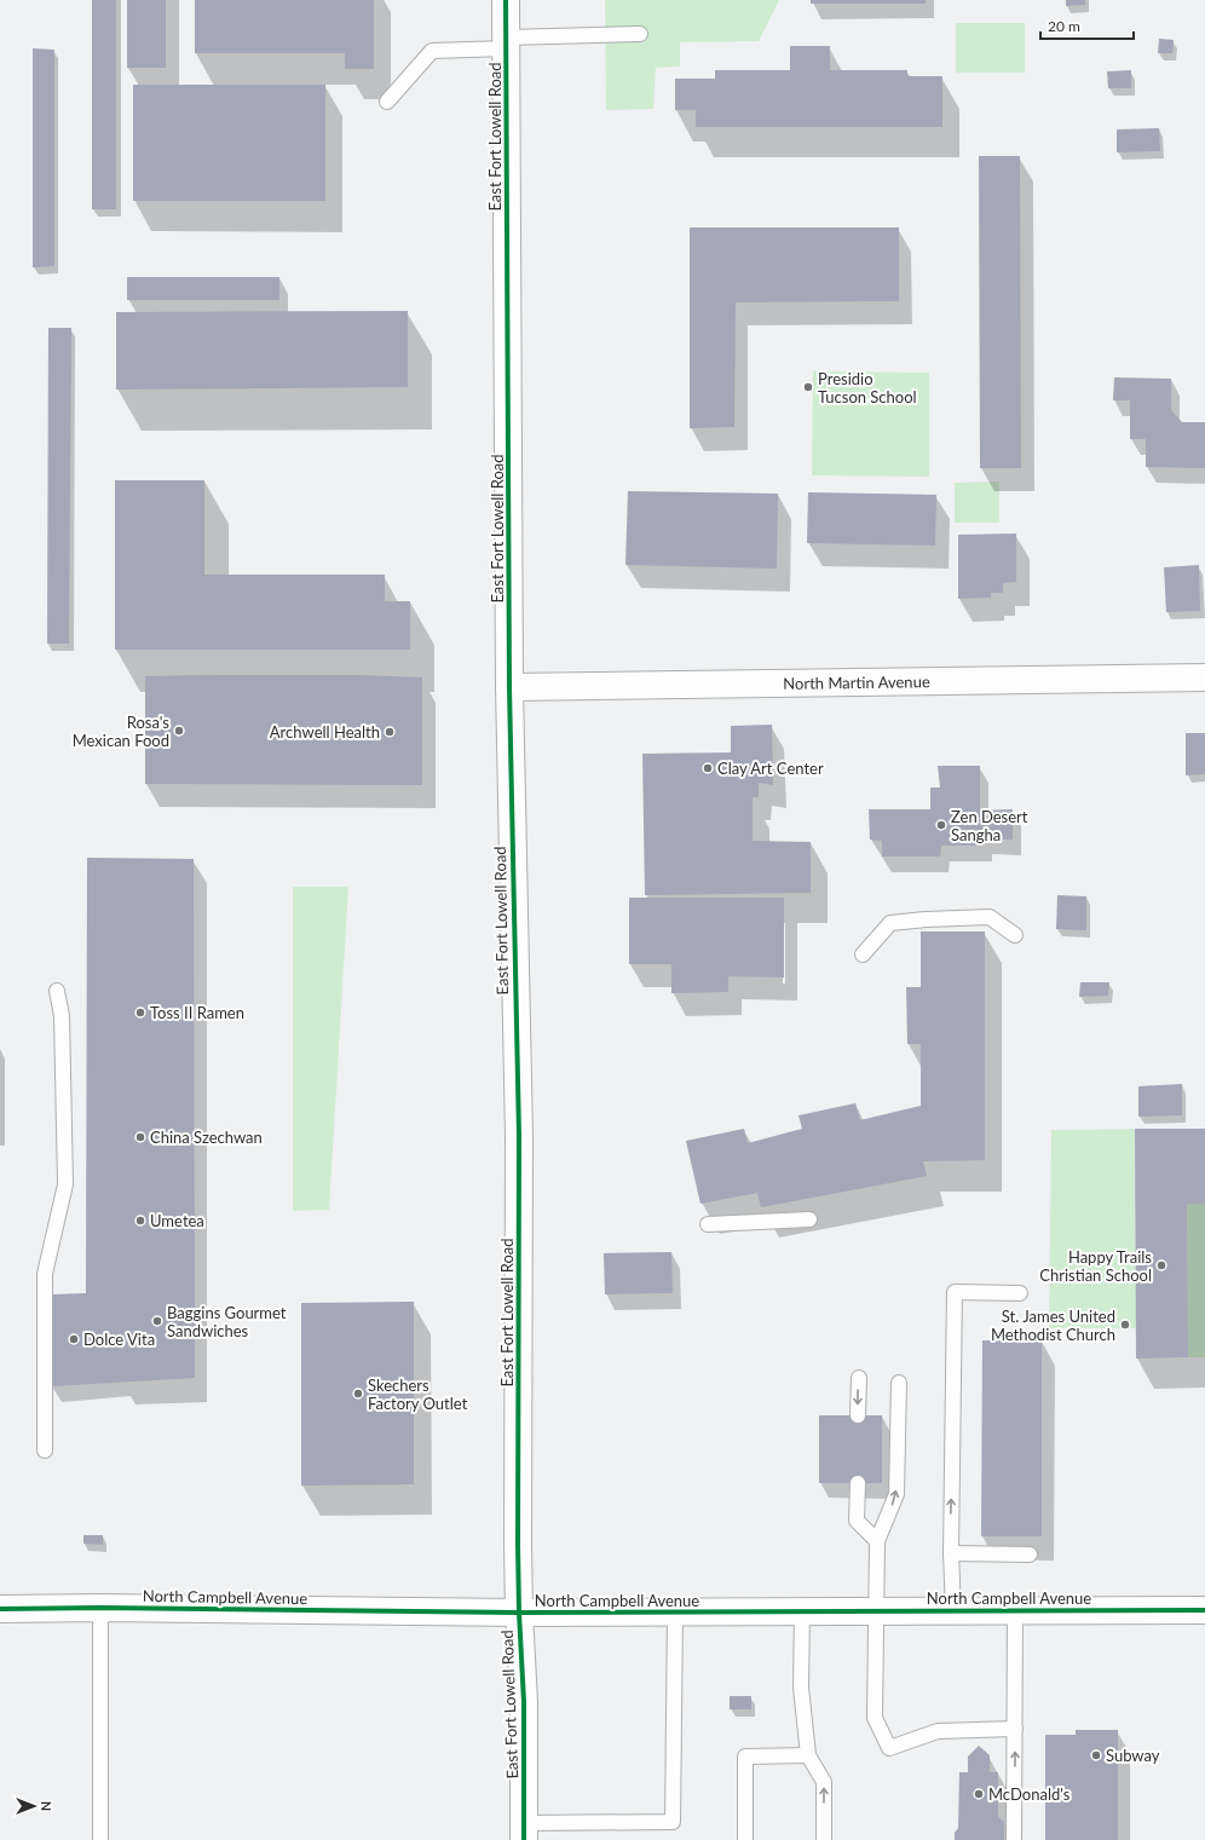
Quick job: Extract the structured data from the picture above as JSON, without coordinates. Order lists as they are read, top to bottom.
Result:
{
  "streets": {
    "main road": ["East Fort Lowell Road", "North Martin Avenue", "North Campbell Avenue"]
  },
  "crossings": [
    ["East Fort Lowell Road", "North Martin Avenue"],
    ["East Fort Lowell Road", "North Campbell Avenue"]
  ],
  "places": [
    "Presidio Tucson School",
    "Rosa's Mexican Food",
    "Archwell Health",
    "Clay Art Center",
    "Zen Desert Sangha",
    "Toss II Ramen",
    "China Szechwan",
    "Umetea",
    "Happy Trails Christian School",
    "Baggins Gourmet Sandwiches",
    "St. James United Methodist Church",
    "Dolce Vita",
    "Skechers Factory Outlet",
    "Subway",
    "McDonald's"
  ],
  "scale_bar": "20 m",
  "north": "right"
}
